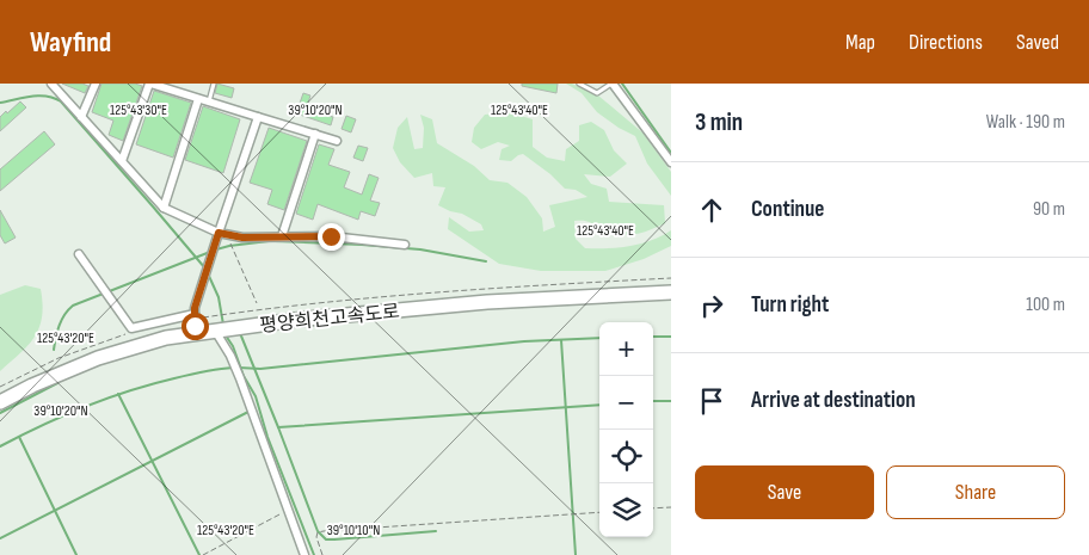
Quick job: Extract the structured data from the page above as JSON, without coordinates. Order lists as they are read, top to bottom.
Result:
{
  "streets": {
    "highway": ["평양희천고속도로"]
  },
  "page": {
    "header": "Wayfind",
    "nav": ["Map", "Directions", "Saved"],
    "heading": ["3 min", "Walk · 190 m"],
    "list": [
      ["Continue", "90 m"],
      ["Turn right", "100 m"],
      "Arrive at destination"
    ],
    "map_buttons": ["+", "−"],
    "buttons": ["Save", "Share"]
  },
  "coordinates": [
    "125°43'30\"E",
    "125°43'40\"E",
    "39°10'20\"N",
    "125°43'20\"E",
    "39°10'10\"N"
  ]
}
